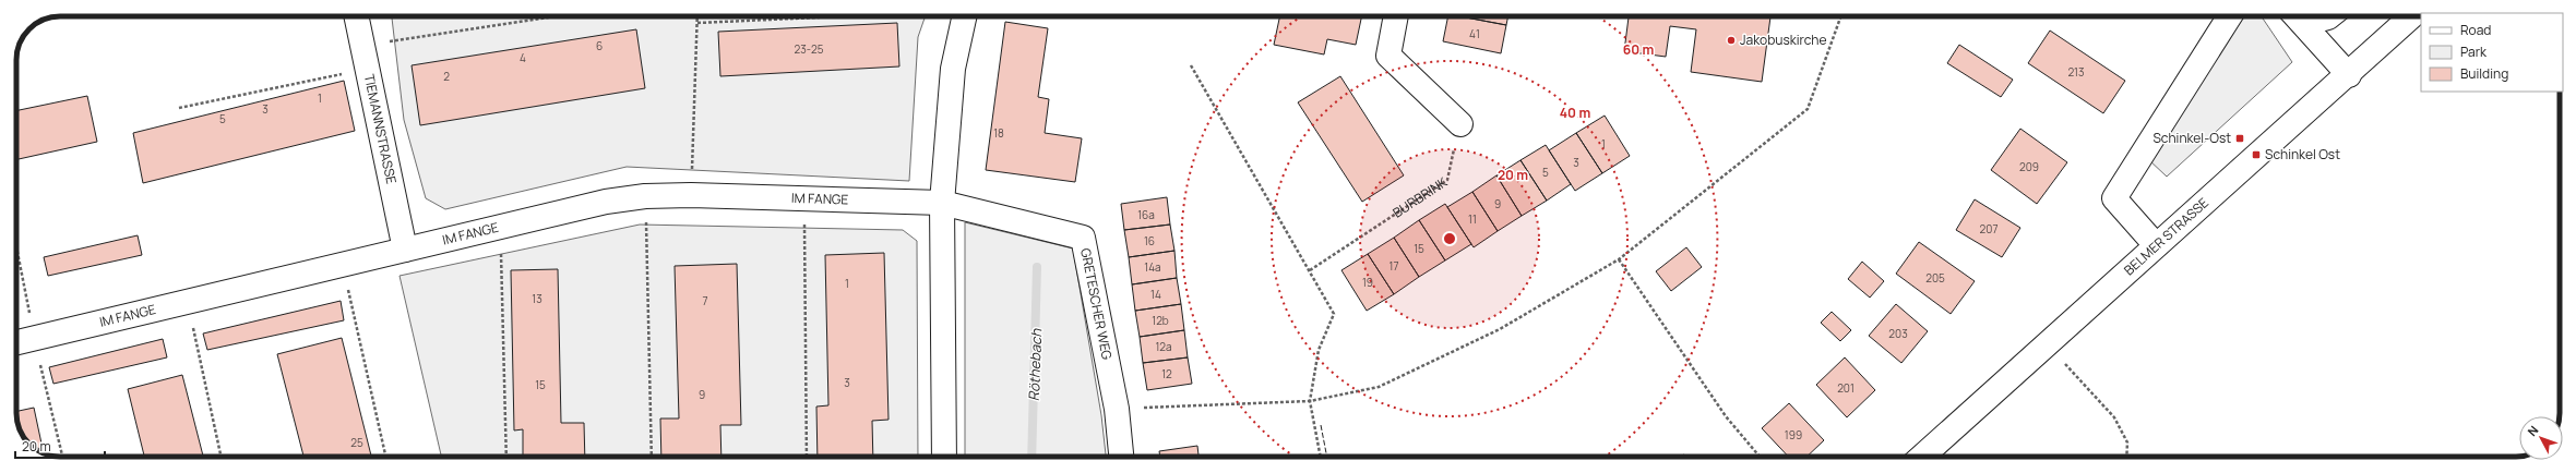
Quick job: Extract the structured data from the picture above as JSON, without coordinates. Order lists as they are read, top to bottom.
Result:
{
  "streets": {
    "street": [
      "TIEMANNSTRASSE",
      "IM FANGE",
      "BELMER STRASSE",
      "GRETESCHER WEG"
    ],
    "path": ["BURBRINK"]
  },
  "crossings": [
    ["TIEMANNSTRASSE", "IM FANGE"],
    ["IM FANGE", "GRETESCHER WEG"]
  ],
  "water": ["Röthebach"],
  "places": {
    "other": ["Jakobuskirche"],
    "transit": ["Schinkel-Ost", "Schinkel Ost"]
  },
  "house_numbers": [
    "41",
    "6",
    "23-25",
    "4",
    "213",
    "2",
    "1",
    "3",
    "5",
    "18",
    "1",
    "3",
    "209",
    "5",
    "9",
    "16a",
    "11",
    "207",
    "16",
    "15",
    "17",
    "14a",
    "205",
    "19",
    "1",
    "14",
    "13",
    "7",
    "12b",
    "203",
    "12a",
    "12",
    "3",
    "15",
    "201",
    "9",
    "199",
    "25"
  ],
  "legend": ["Road", "Park", "Building"],
  "scale_bar": "20 m",
  "north": "top left",
  "rings": ["60 m", "40 m", "20 m"]
}
